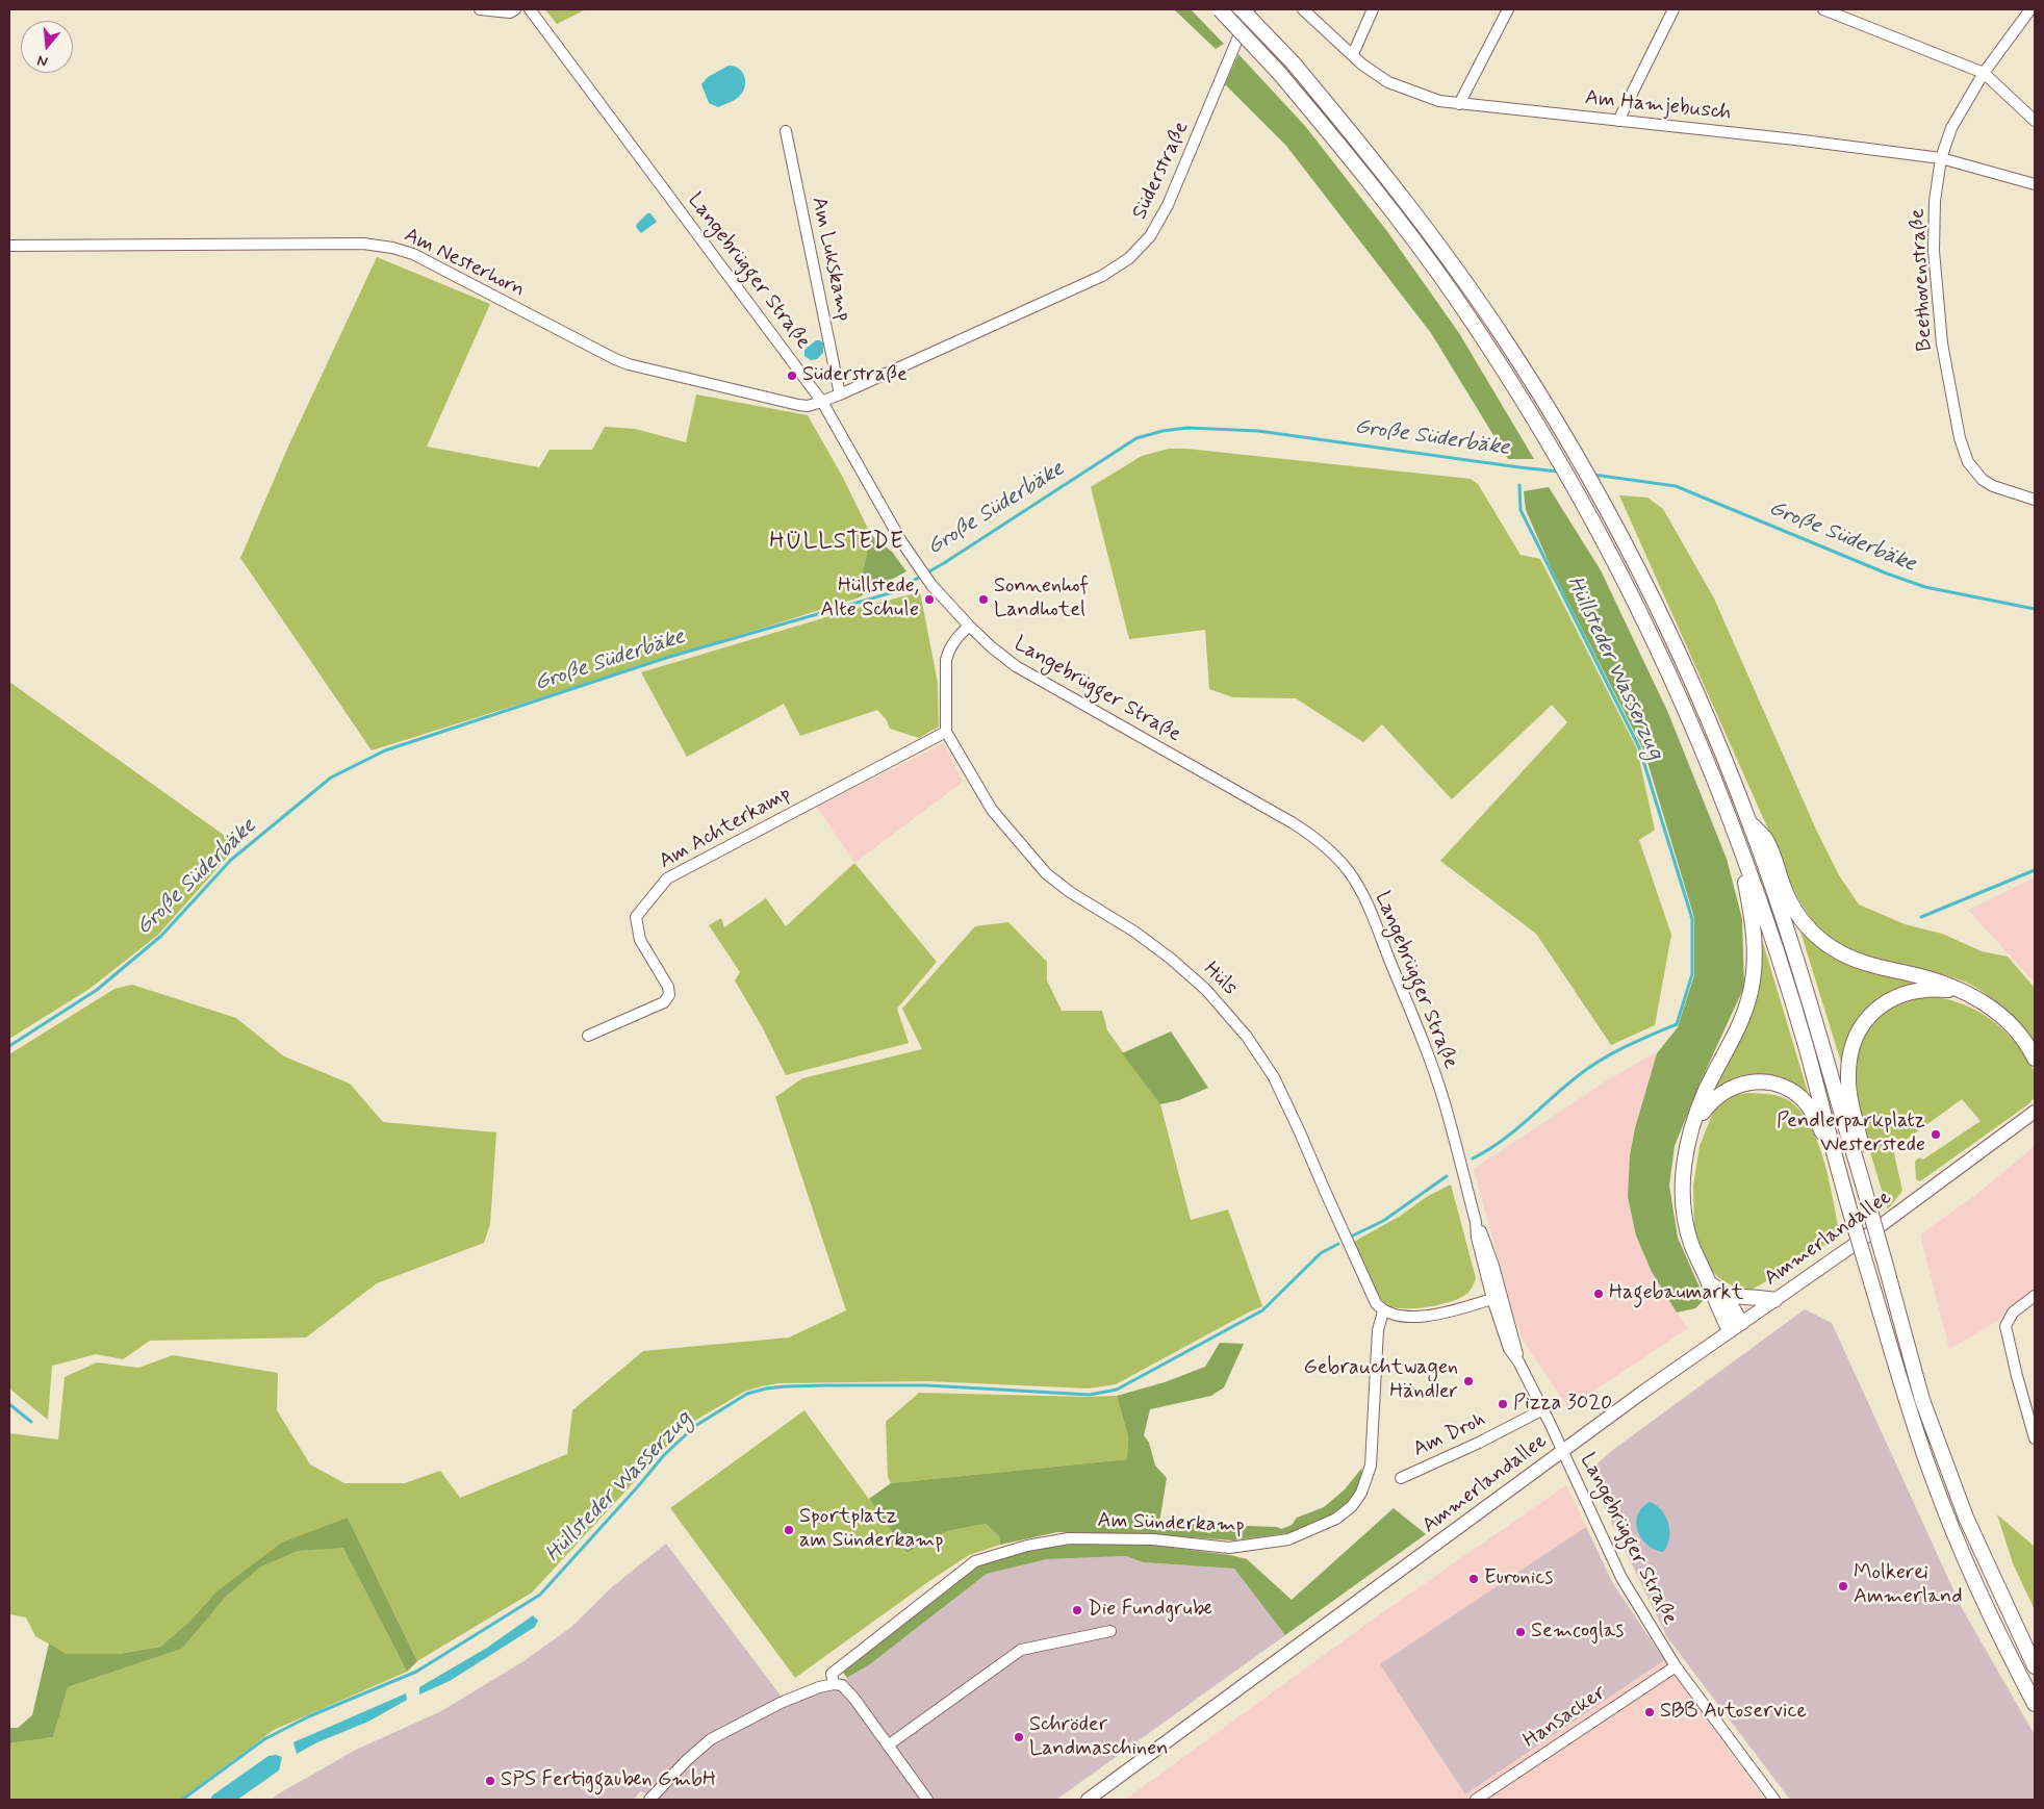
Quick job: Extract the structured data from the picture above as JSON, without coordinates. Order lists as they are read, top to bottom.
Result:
{
  "streets": {
    "main road": ["Ammerlandallee"],
    "street": [
      "Am Hamjebusch",
      "Süderstraße",
      "Am Lukskamp",
      "Am Nesterhorn",
      "Langebrügger Straße",
      "Beethovenstraße",
      "Am Achterkamp",
      "Hüls",
      "Am Droh",
      "Am Sünderkamp",
      "Hansacker"
    ]
  },
  "crossings": [
    ["Am Hamjebusch", "Beethovenstraße"],
    ["Süderstraße", "Am Lukskamp"],
    ["Süderstraße", "Am Nesterhorn"],
    ["Süderstraße", "Langebrügger Straße"],
    ["Am Nesterhorn", "Langebrügger Straße"],
    ["Langebrügger Straße", "Hüls"],
    ["Langebrügger Straße", "Ammerlandallee"],
    ["Langebrügger Straße", "Am Droh"],
    ["Langebrügger Straße", "Hansacker"],
    ["Am Achterkamp", "Hüls"],
    ["Hüls", "Am Sünderkamp"]
  ],
  "districts": ["HÜLLSTEDE"],
  "water": ["Große Süderbäke", "Hüllsteder Wasserzug"],
  "places": [
    "Süderstraße",
    "Hüllstede, Alte Schule",
    "Sonnenhof Landhotel",
    "Pendlerparkplatz Westerstede",
    "Hagebaumarkt",
    "Gebrauchtwagen Händler",
    "Pizza 3020",
    "Sportplatz am Sünderkamp",
    "Euronics",
    "Molkerei Ammerland",
    "Die Fundgrube",
    "Semcoglas",
    "SBB Autoservice",
    "Schröder Landmaschinen",
    "SPS Fertiggauben GmbH"
  ],
  "north": "bottom"
}
